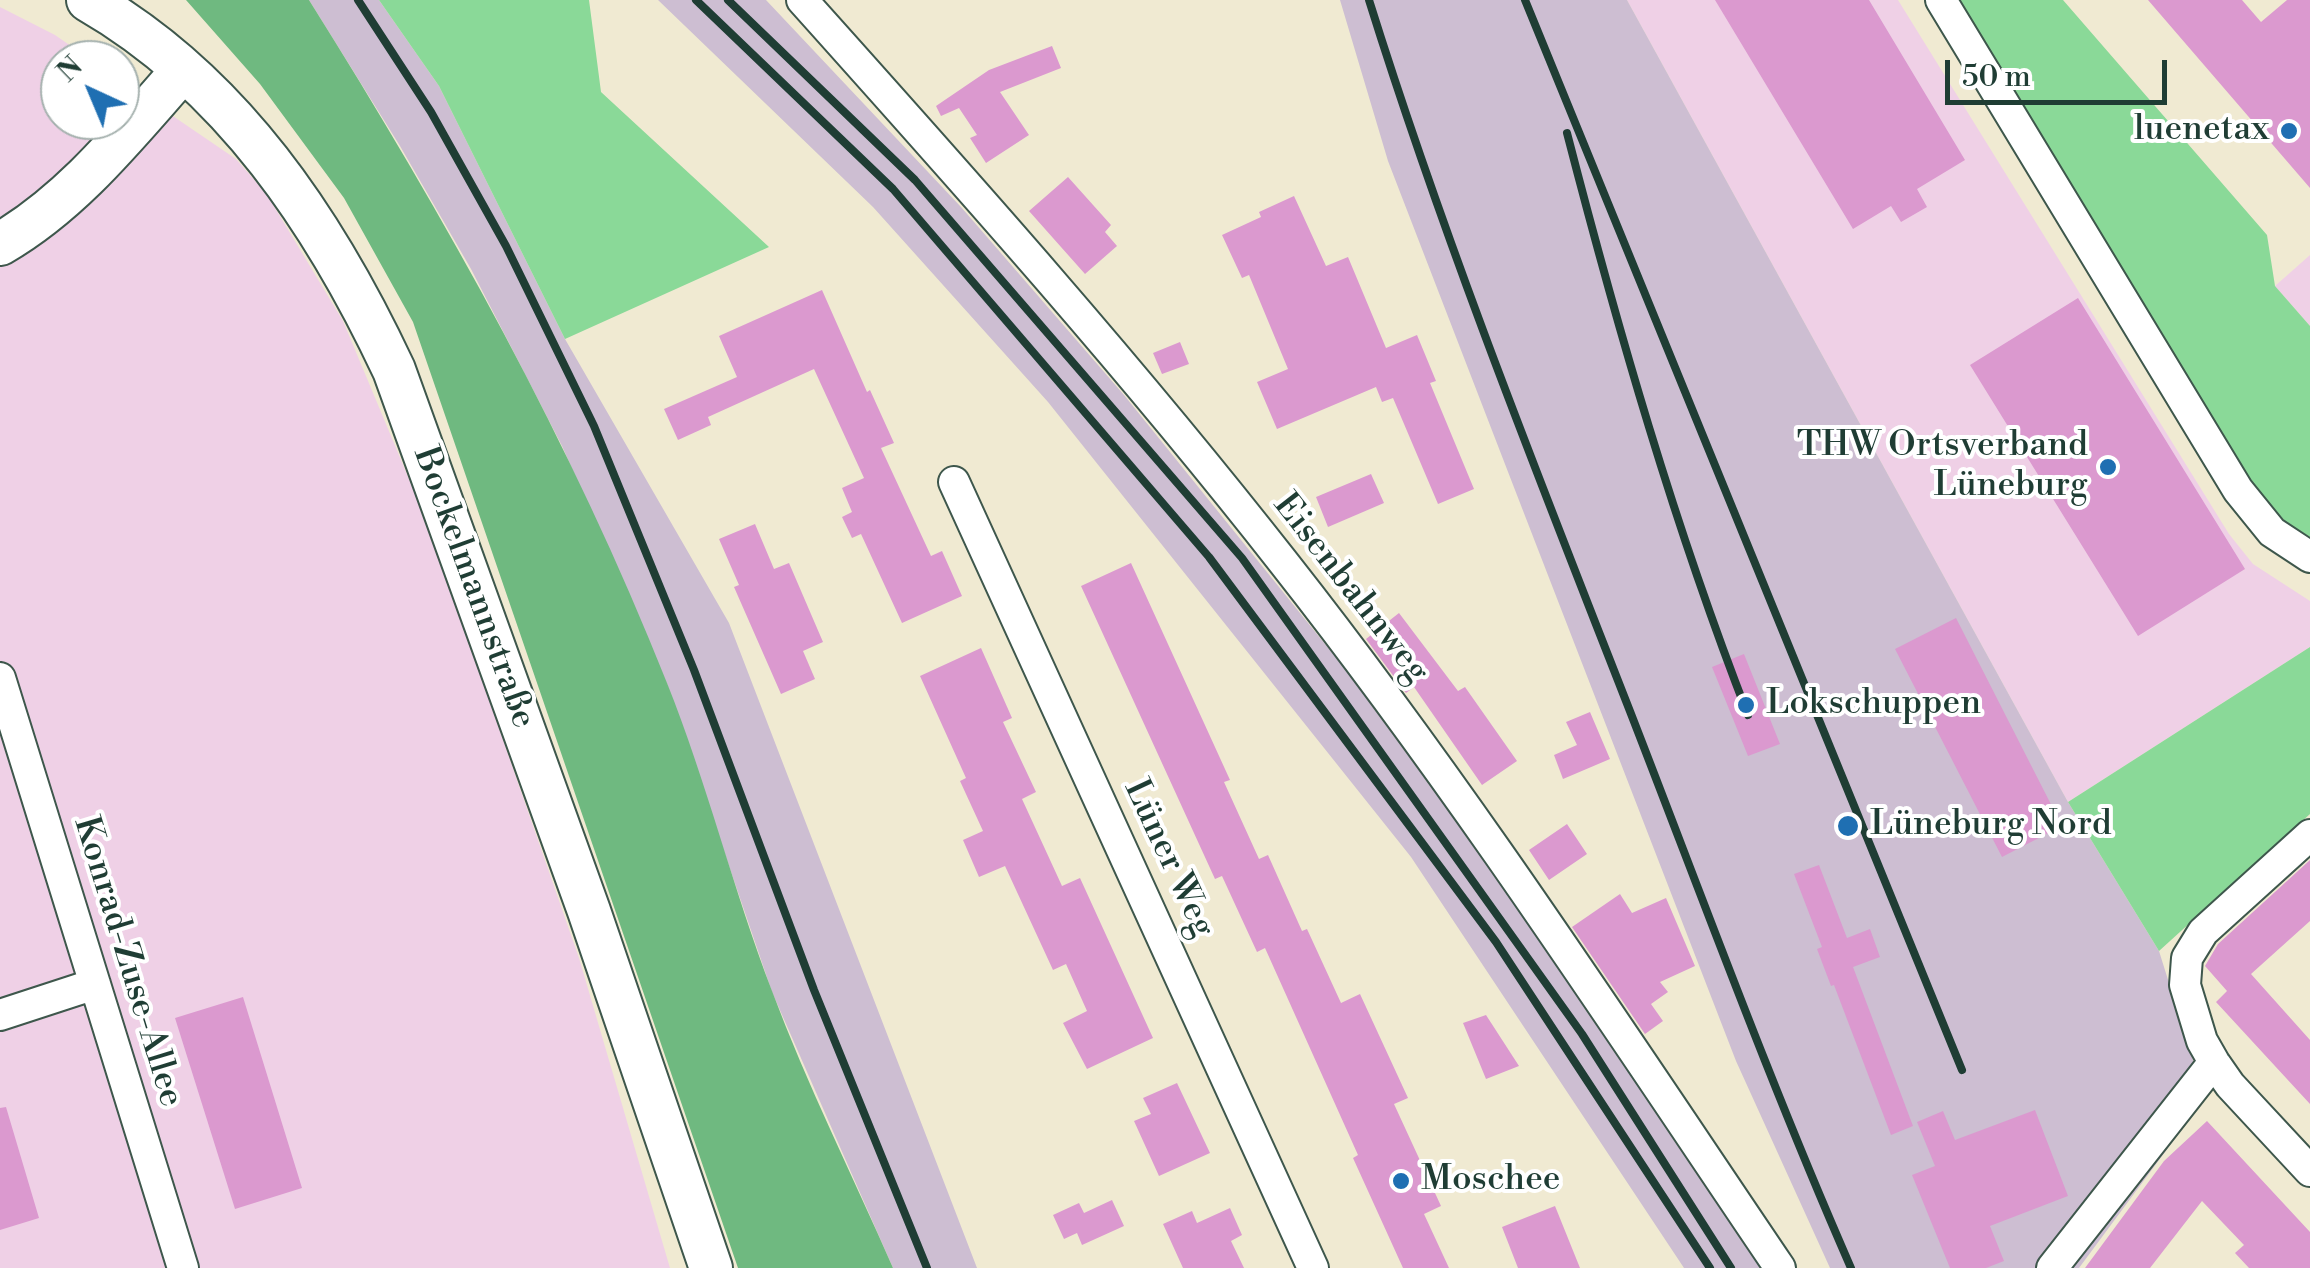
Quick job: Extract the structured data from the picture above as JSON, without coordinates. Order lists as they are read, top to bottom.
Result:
{
  "streets": {
    "main road": ["Bockelmannstraße"],
    "street": ["Eisenbahnweg", "Lüner Weg", "Konrad-Zuse-Allee"]
  },
  "places": [
    "luenetax",
    "THW Ortsverband Lüneburg",
    "Lokschuppen",
    "Lüneburg Nord",
    "Moschee"
  ],
  "scale_bar": "50 m",
  "north": "top left"
}
